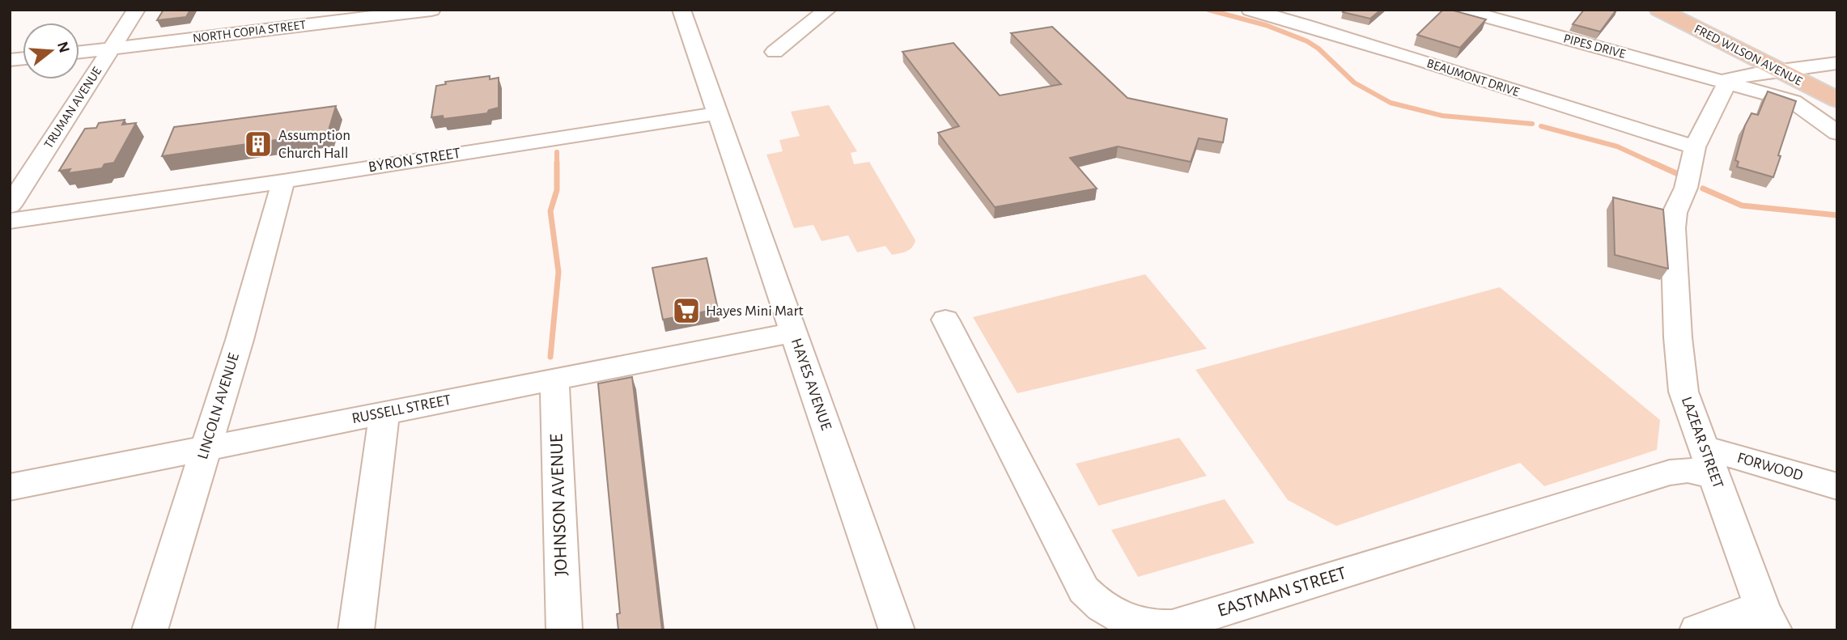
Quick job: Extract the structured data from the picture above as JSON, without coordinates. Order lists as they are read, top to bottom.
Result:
{
  "streets": {
    "main road": ["FRED WILSON AVENUE"],
    "street": [
      "NORTH COPIA STREET",
      "PIPES DRIVE",
      "BEAUMONT DRIVE",
      "TRUMAN AVENUE",
      "BYRON STREET",
      "HAYES AVENUE",
      "LINCOLN AVENUE",
      "RUSSELL STREET",
      "LAZEAR STREET",
      "FORWOOD",
      "JOHNSON AVENUE",
      "EASTMAN STREET"
    ]
  },
  "crossings": [
    ["NORTH COPIA STREET", "TRUMAN AVENUE"],
    ["PIPES DRIVE", "LAZEAR STREET"],
    ["BEAUMONT DRIVE", "LAZEAR STREET"],
    ["BYRON STREET", "HAYES AVENUE"],
    ["BYRON STREET", "LINCOLN AVENUE"],
    ["HAYES AVENUE", "RUSSELL STREET"],
    ["LINCOLN AVENUE", "RUSSELL STREET"],
    ["RUSSELL STREET", "JOHNSON AVENUE"],
    ["LAZEAR STREET", "FORWOOD"],
    ["LAZEAR STREET", "EASTMAN STREET"],
    ["FORWOOD", "EASTMAN STREET"]
  ],
  "places": {
    "building": ["Assumption Church Hall"],
    "supermarket": ["Hayes Mini Mart"]
  },
  "north": "right"
}
